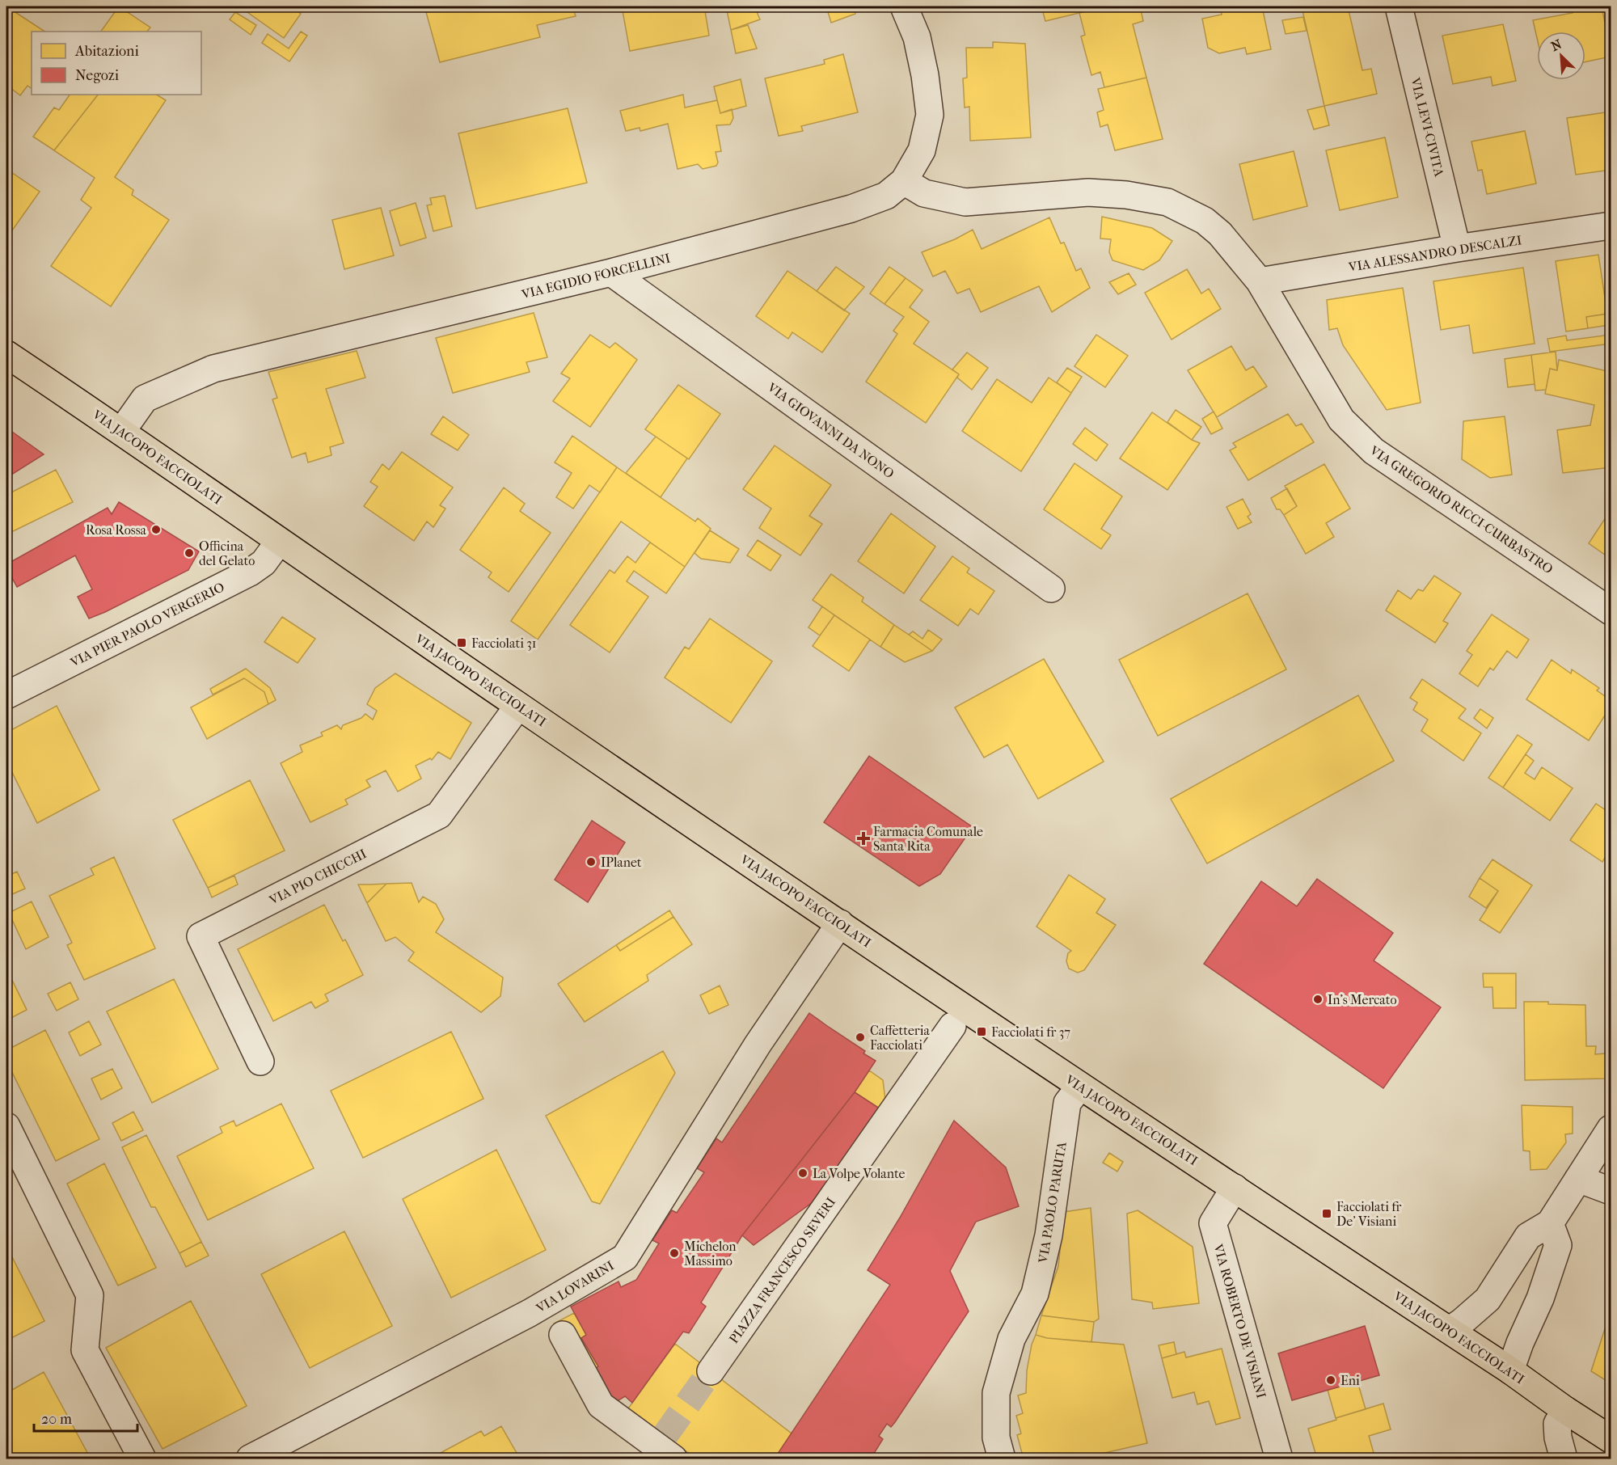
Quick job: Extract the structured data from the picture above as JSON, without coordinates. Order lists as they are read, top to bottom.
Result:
{
  "streets": {
    "main road": ["VIA JACOPO FACCIOLATI"],
    "street": [
      "VIA LEVI-CIVITA",
      "VIA ALESSANDRO DESCALZI",
      "VIA EGIDIO FORCELLINI",
      "VIA GIOVANNI DA NONO",
      "VIA GREGORIO RICCI-CURBASTRO",
      "VIA PIER PAOLO VERGERIO",
      "VIA PIO CHICCHI",
      "VIA PAOLO PARUTA",
      "PIAZZA FRANCESCO SEVERI",
      "VIA LOVARINI",
      "VIA ROBERTO DE VISIANI"
    ]
  },
  "crossings": [
    ["VIA LEVI-CIVITA", "VIA ALESSANDRO DESCALZI"],
    ["VIA ALESSANDRO DESCALZI", "VIA GREGORIO RICCI-CURBASTRO"],
    ["VIA EGIDIO FORCELLINI", "VIA GIOVANNI DA NONO"],
    ["VIA EGIDIO FORCELLINI", "VIA JACOPO FACCIOLATI"],
    ["VIA EGIDIO FORCELLINI", "VIA GREGORIO RICCI-CURBASTRO"],
    ["VIA JACOPO FACCIOLATI", "VIA PIER PAOLO VERGERIO"],
    ["VIA JACOPO FACCIOLATI", "VIA PIO CHICCHI"],
    ["VIA JACOPO FACCIOLATI", "VIA PAOLO PARUTA"],
    ["VIA JACOPO FACCIOLATI", "VIA LOVARINI"],
    ["VIA JACOPO FACCIOLATI", "VIA ROBERTO DE VISIANI"]
  ],
  "places": {
    "other": [
      "Rosa Rossa",
      "Officina del Gelato",
      "IPlanet",
      "In's Mercato",
      "Caffetteria Facciolati",
      "La Volpe Volante",
      "Michelon Massimo",
      "Eni"
    ],
    "transit": ["Facciolati 31", "Facciolati fr 37", "Facciolati fr De' Visiani"],
    "health": ["Farmacia Comunale Santa Rita"]
  },
  "legend": ["Abitazioni", "Negozi"],
  "scale_bar": "20 m",
  "north": "top left"
}
